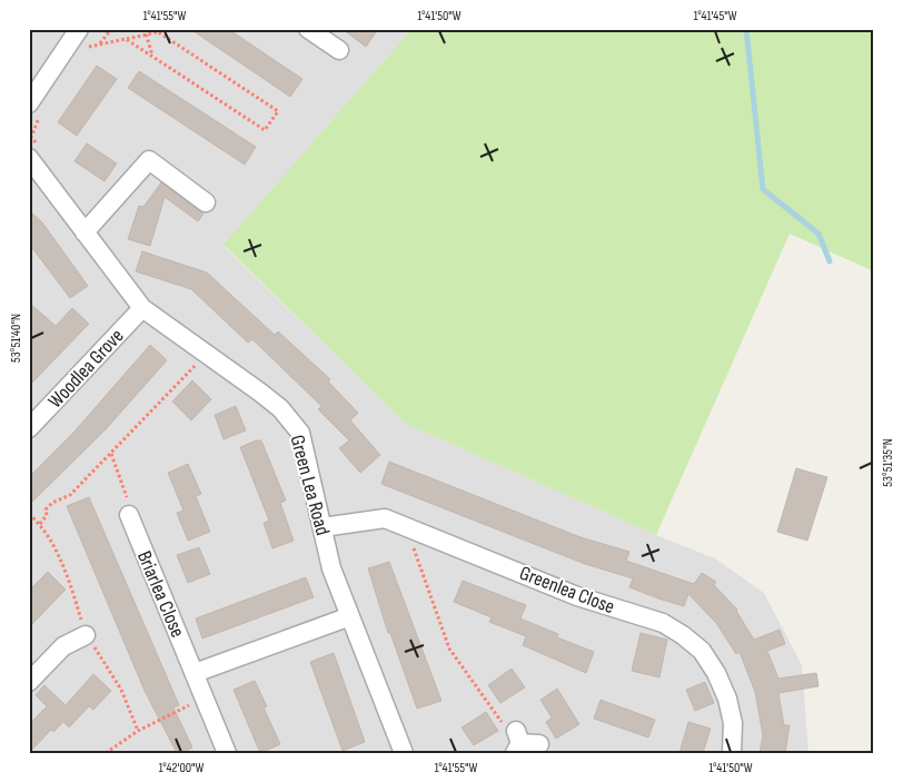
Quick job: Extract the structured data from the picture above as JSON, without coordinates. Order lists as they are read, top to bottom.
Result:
{
  "streets": {
    "street": [
      "Woodlea Grove",
      "Green Lea Road",
      "Greenlea Close",
      "Briarlea Close"
    ]
  },
  "crossings": [
    ["Woodlea Grove", "Green Lea Road"],
    ["Green Lea Road", "Greenlea Close"]
  ],
  "coordinates": [
    "1°41'55\"W",
    "1°41'50\"W",
    "1°41'45\"W",
    "53°51'40\"N",
    "53°51'35\"N",
    "1°42'00\"W"
  ]
}
